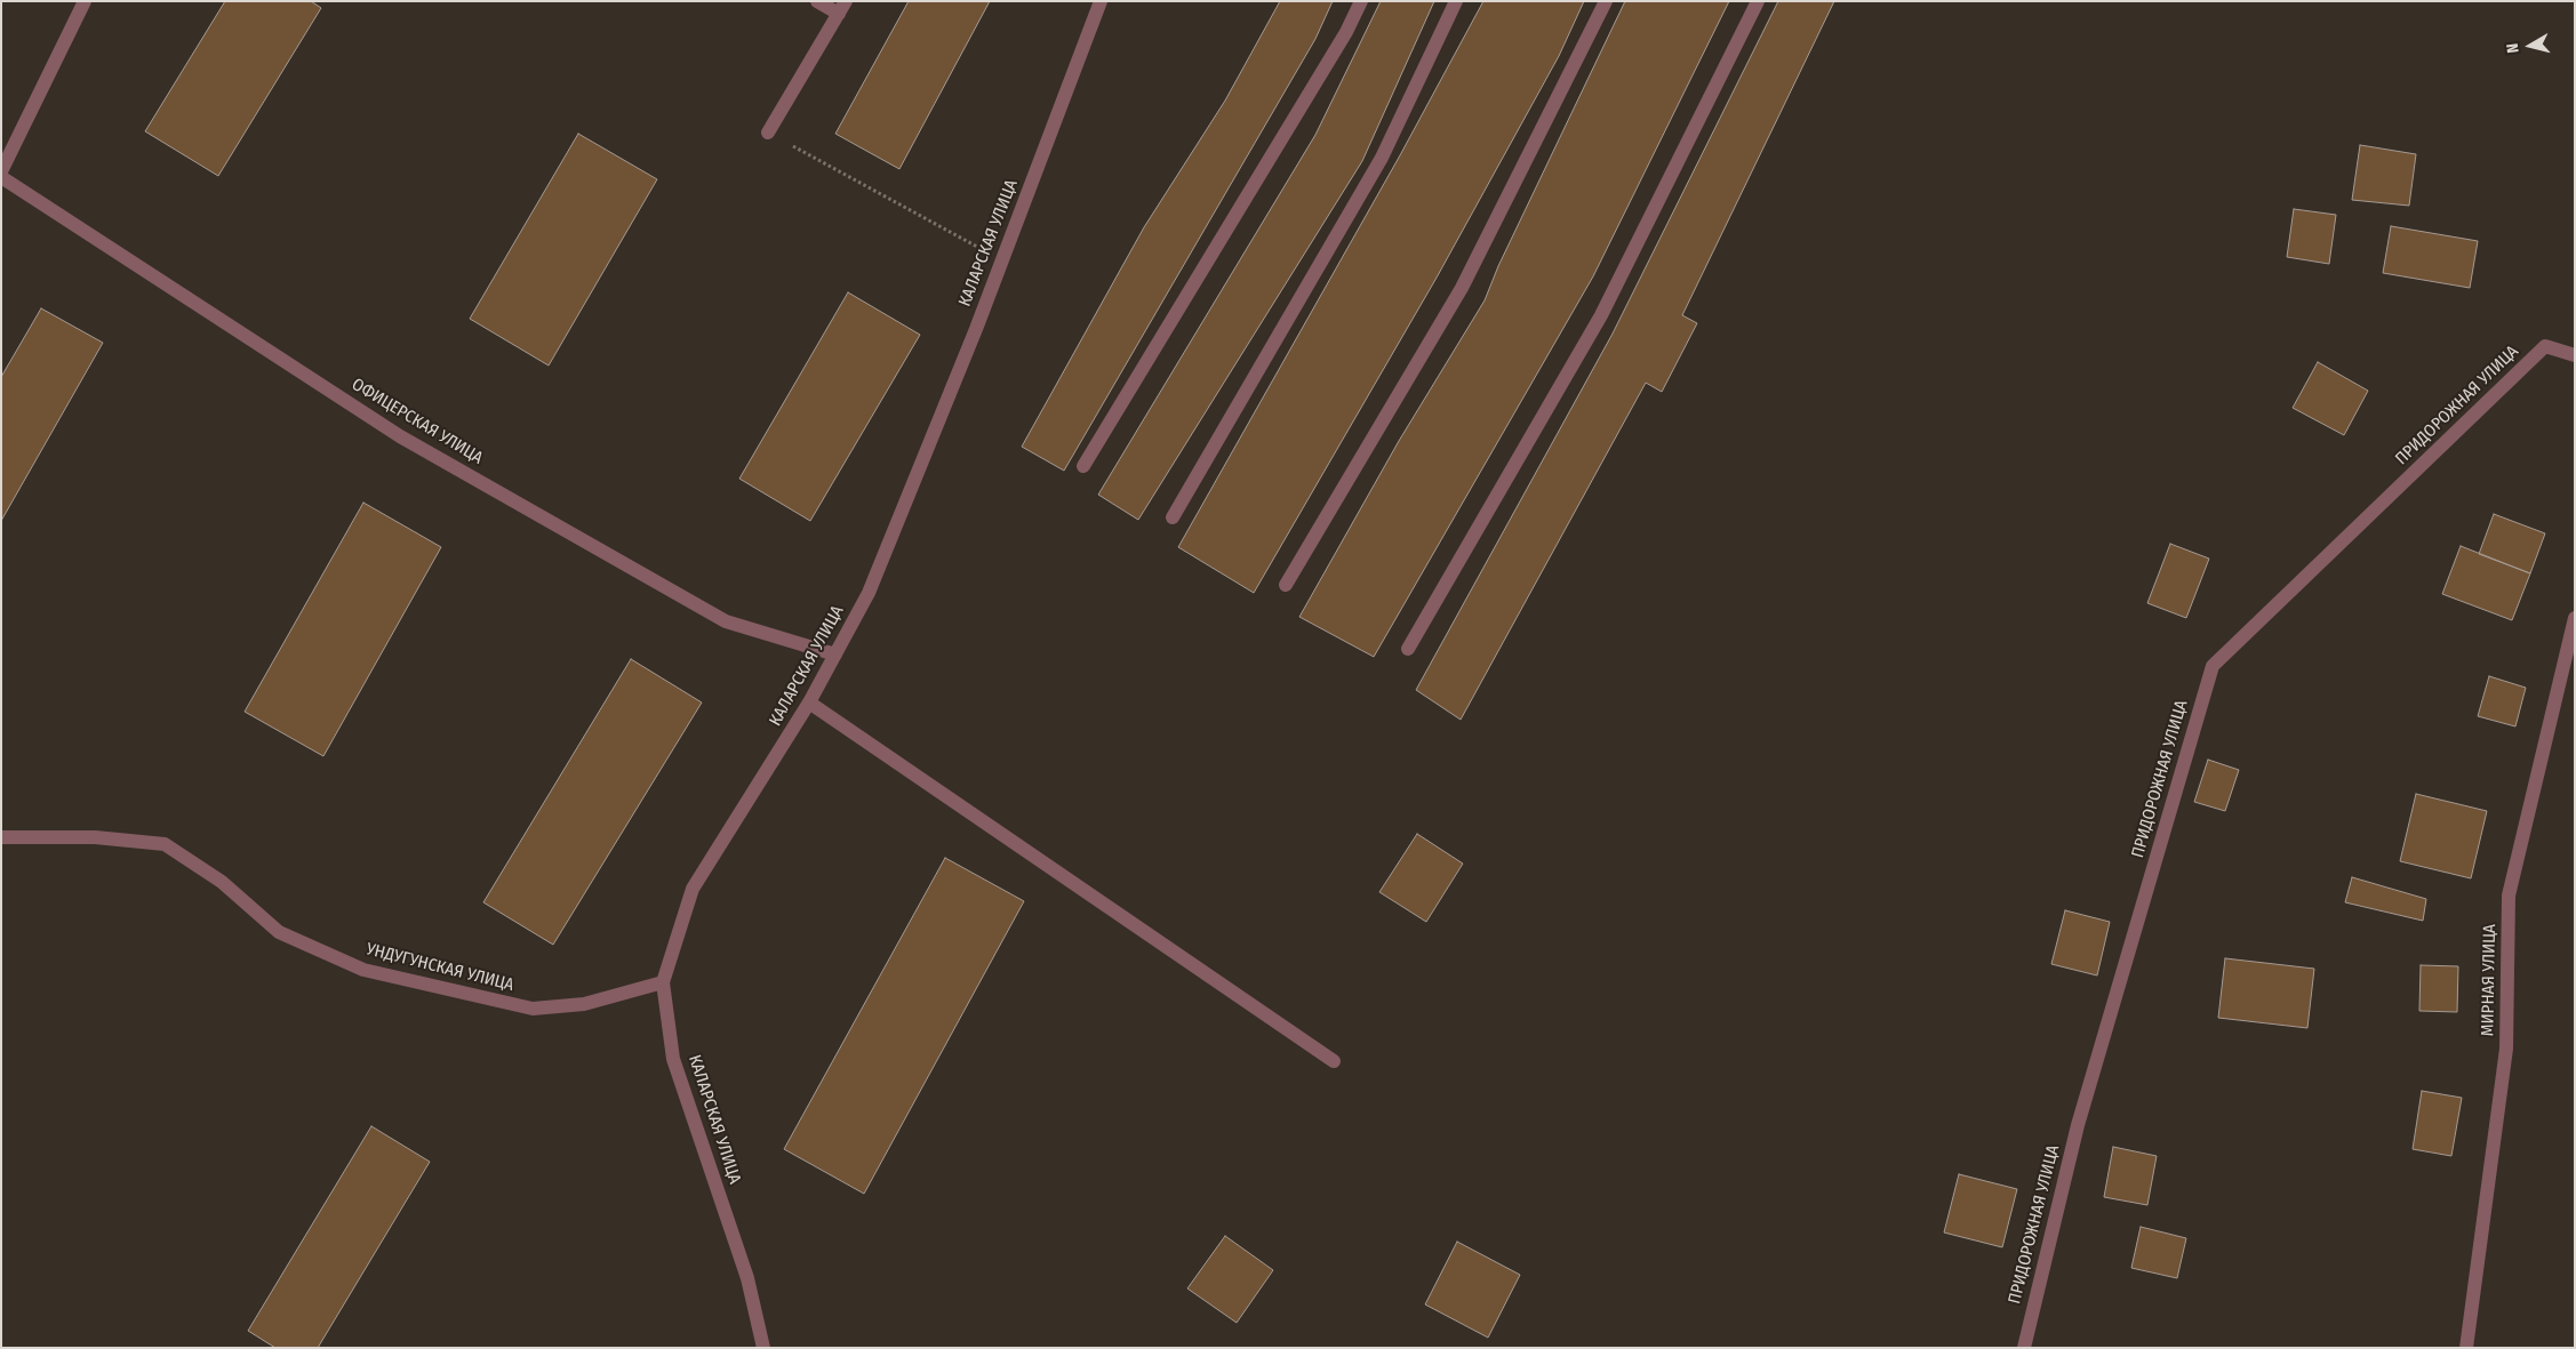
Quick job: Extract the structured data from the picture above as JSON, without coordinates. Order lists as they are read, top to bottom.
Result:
{
  "streets": {
    "street": [
      "КАЛАРСКАЯ УЛИЦА",
      "ПРИДОРОЖНАЯ УЛИЦА",
      "ОФИЦЕРСКАЯ УЛИЦА",
      "УНДУГУНСКАЯ УЛИЦА",
      "МИРНАЯ УЛИЦА"
    ]
  },
  "crossings": [
    ["КАЛАРСКАЯ УЛИЦА", "ОФИЦЕРСКАЯ УЛИЦА"],
    ["КАЛАРСКАЯ УЛИЦА", "УНДУГУНСКАЯ УЛИЦА"]
  ],
  "north": "left"
}
